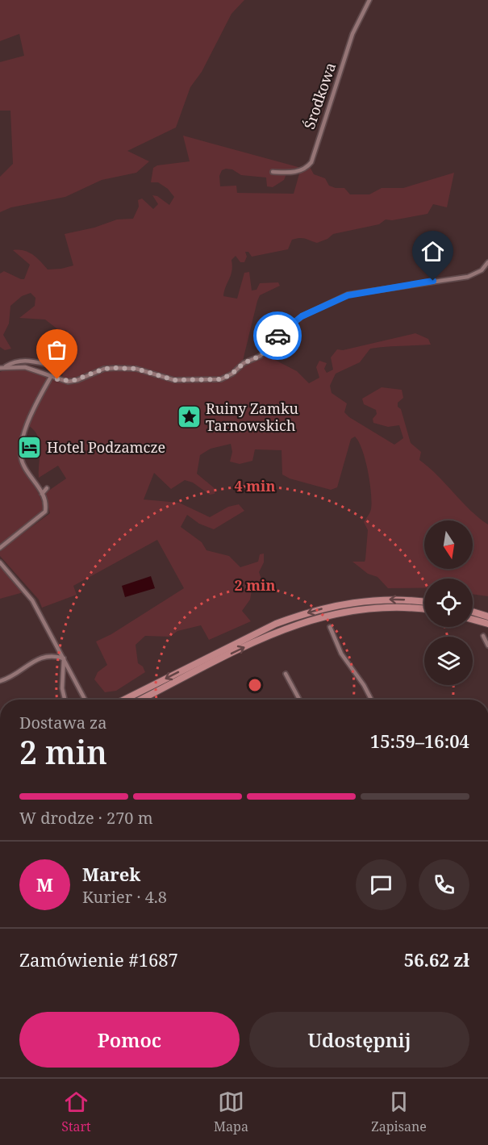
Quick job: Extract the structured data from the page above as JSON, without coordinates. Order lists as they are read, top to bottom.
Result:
{
  "streets": {
    "street": ["Środkowa"]
  },
  "places": {
    "place": ["Ruiny Zamku Tarnowskich"],
    "hotel": ["Hotel Podzamcze"]
  },
  "north": "bottom",
  "page": {
    "heading": ["2 min", "Dostawa za", "15:59–16:04"],
    "panel": [
      "Marek",
      "Kurier · 4.8",
      "Zamówienie #1687",
      "56.62 zł"
    ],
    "bar": "W drodze · 270 m",
    "round": "M",
    "buttons": ["Pomoc", "Udostępnij"],
    "tabs": ["Start", "Mapa", "Zapisane"]
  },
  "rings": ["4 min", "2 min"]
}
